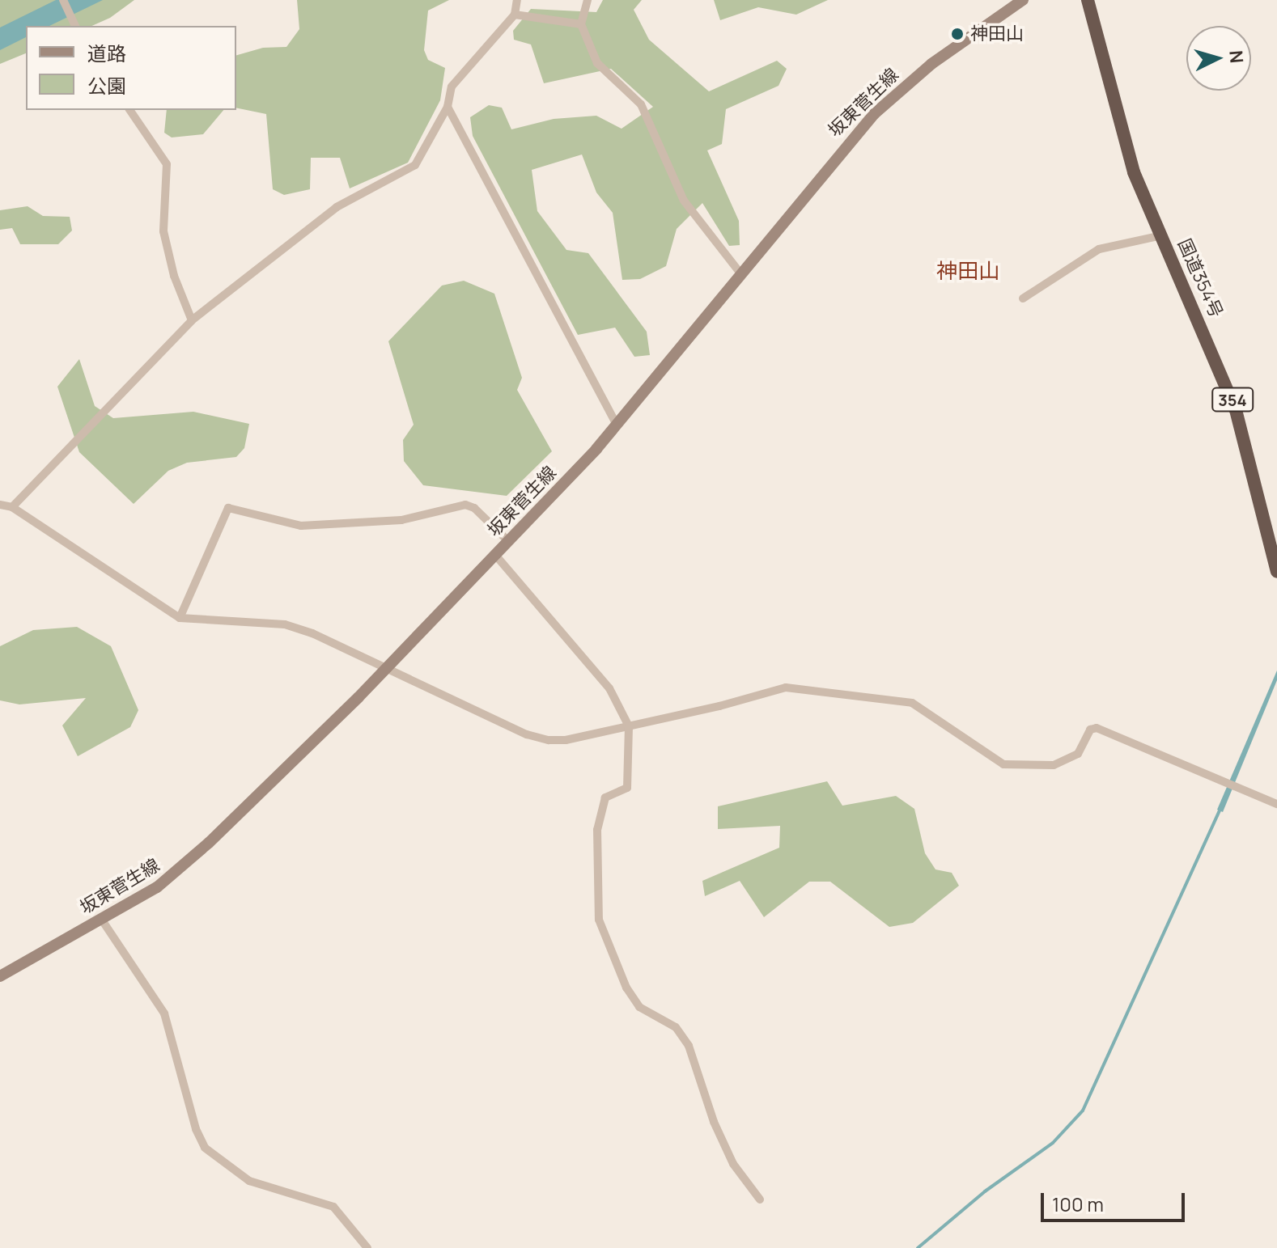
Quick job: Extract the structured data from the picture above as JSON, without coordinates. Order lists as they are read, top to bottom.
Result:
{
  "streets": {
    "highway": ["国道354号", "354"],
    "main road": ["坂東菅生線"]
  },
  "districts": ["神田山"],
  "places": ["神田山"],
  "legend": ["道路", "公園"],
  "scale_bar": "100 m",
  "north": "right"
}
